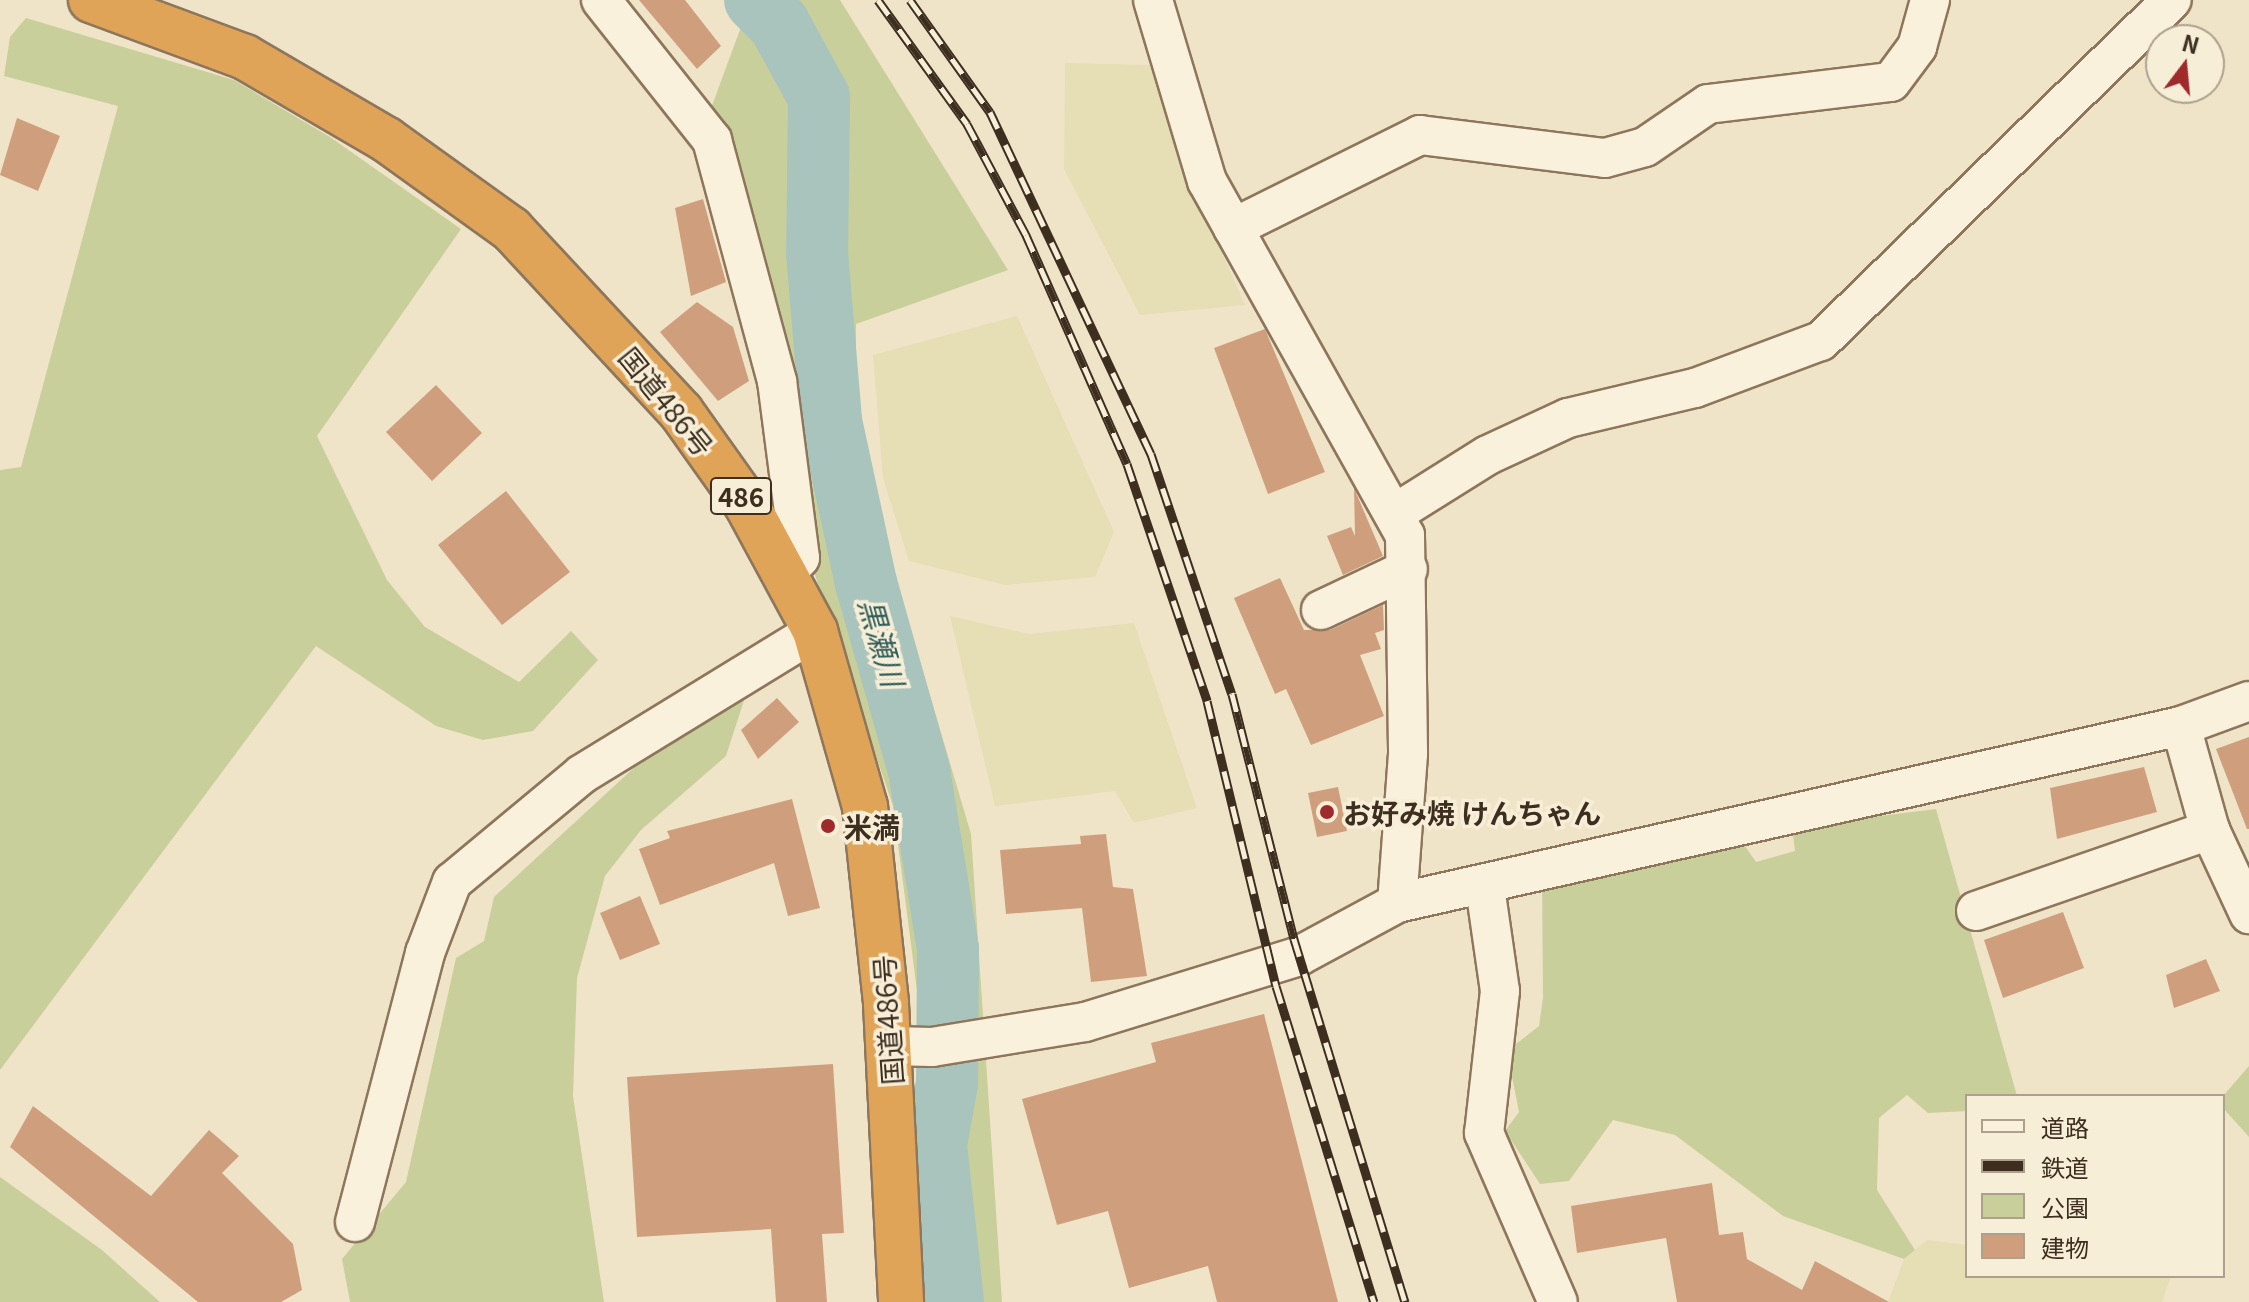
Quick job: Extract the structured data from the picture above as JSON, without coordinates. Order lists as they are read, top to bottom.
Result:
{
  "streets": {
    "highway": ["国道486号", "486"]
  },
  "water": ["黒瀬川"],
  "places": ["お好み焼 けんちゃん", "米満"],
  "legend": [
    "道路",
    "鉄道",
    "公園",
    "建物"
  ],
  "north": "top"
}
